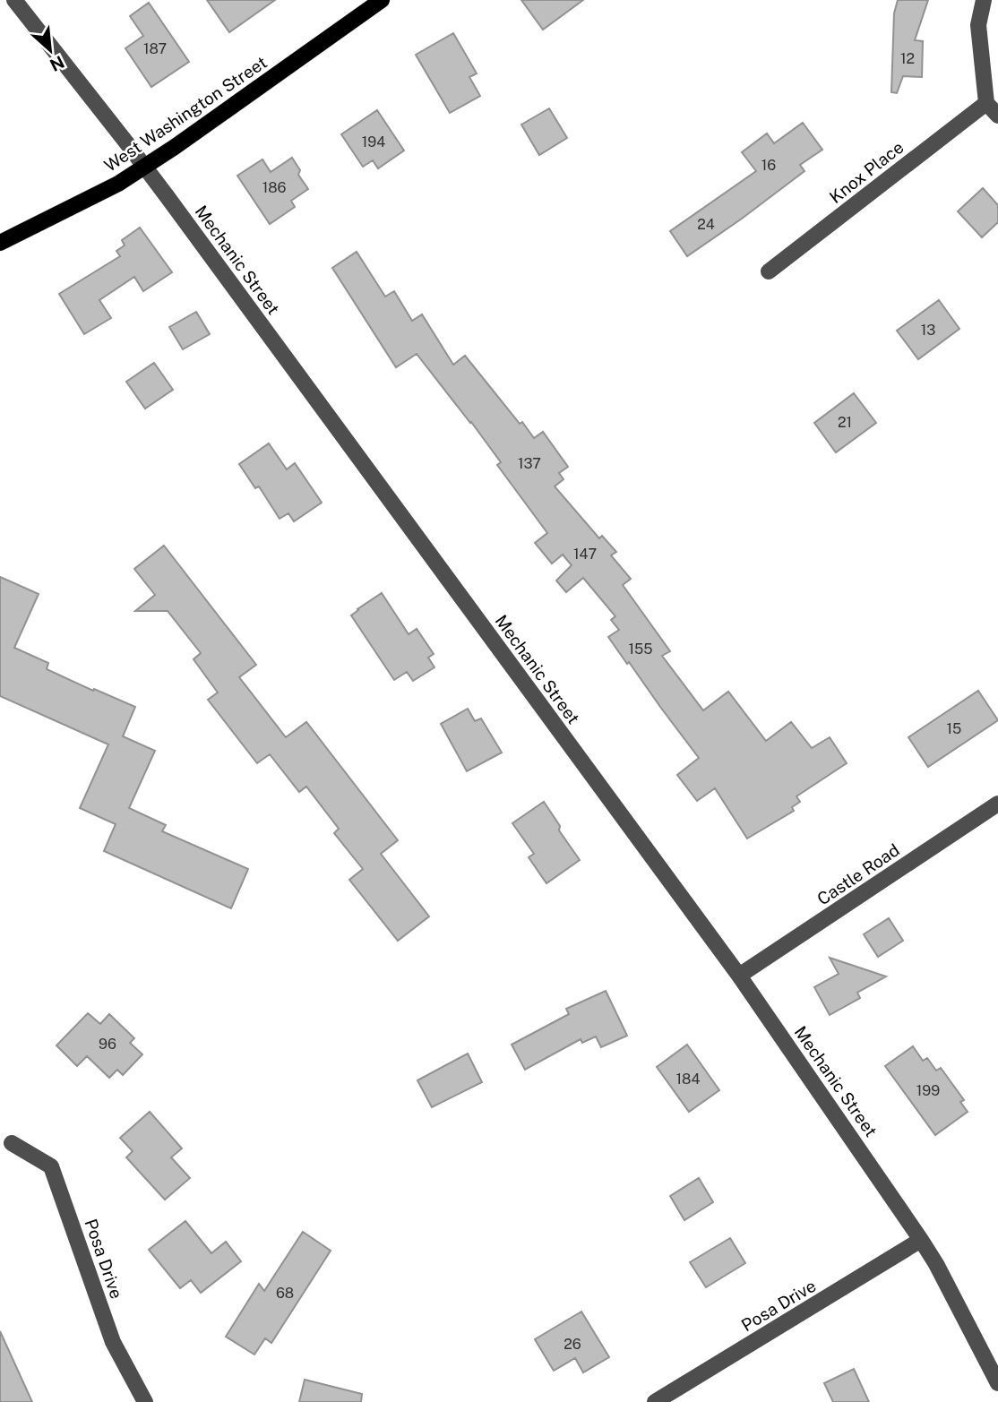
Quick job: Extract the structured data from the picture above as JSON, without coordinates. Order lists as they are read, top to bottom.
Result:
{
  "streets": {
    "main road": ["West Washington Street"],
    "street": [
      "Knox Place",
      "Mechanic Street",
      "Castle Road",
      "Posa Drive"
    ]
  },
  "crossings": [
    ["West Washington Street", "Mechanic Street"],
    ["Mechanic Street", "Castle Road"],
    ["Mechanic Street", "Posa Drive"]
  ],
  "house_numbers": [
    "187",
    "12",
    "194",
    "16",
    "186",
    "24",
    "13",
    "21",
    "137",
    "147",
    "155",
    "15",
    "96",
    "184",
    "199",
    "68",
    "26"
  ],
  "north": "bottom right"
}
